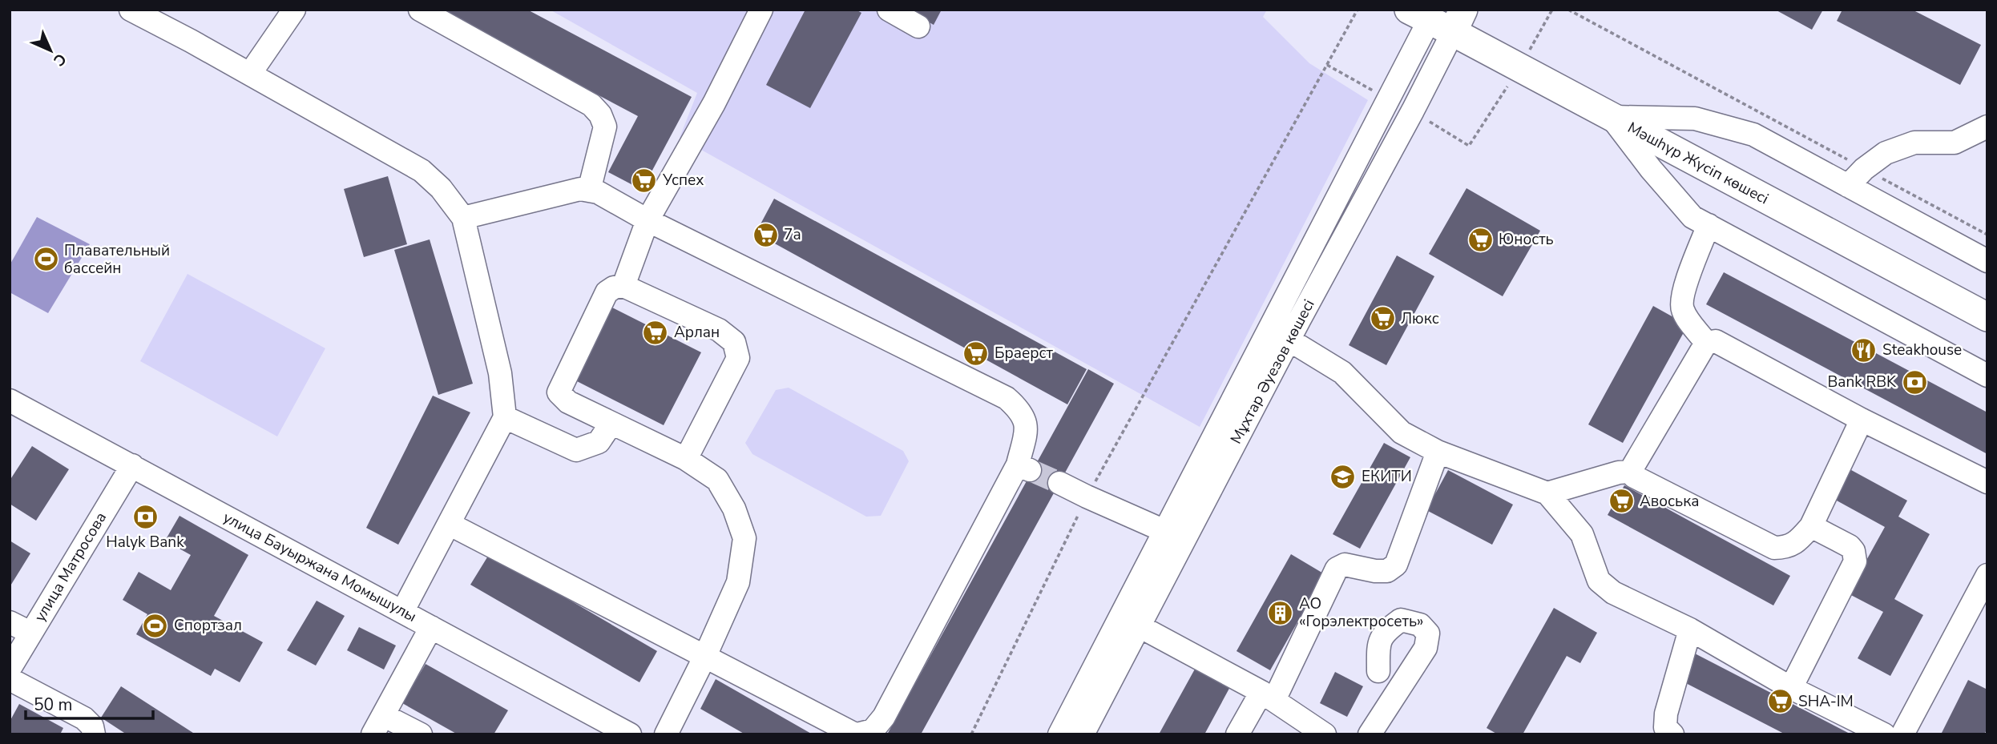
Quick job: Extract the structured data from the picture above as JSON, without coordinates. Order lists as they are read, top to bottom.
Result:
{
  "streets": {
    "main road": ["Мәшһүр Жүсіп көшесі"],
    "street": ["Мұхтар Әуезов көшесі", "улица Матросова", "улица Бауыржана Момышулы"]
  },
  "crossings": [
    ["Мәшһүр Жүсіп көшесі", "Мұхтар Әуезов көшесі"],
    ["улица Матросова", "улица Бауыржана Момышулы"]
  ],
  "places": {
    "supermarket": [
      "Успех",
      "7а",
      "Юность",
      "Люкс",
      "Арлан",
      "Браерст",
      "Авоська",
      "SHA-IM"
    ],
    "sports": ["Плавательный бассейн", "Спортзал"],
    "restaurant": ["Steakhouse"],
    "bank": ["Bank RBK", "Halyk Bank"],
    "school or university": ["ЕКИТИ"],
    "building": ["АО «Горэлектросеть»"]
  },
  "scale_bar": "50 m",
  "north": "bottom right"
}
